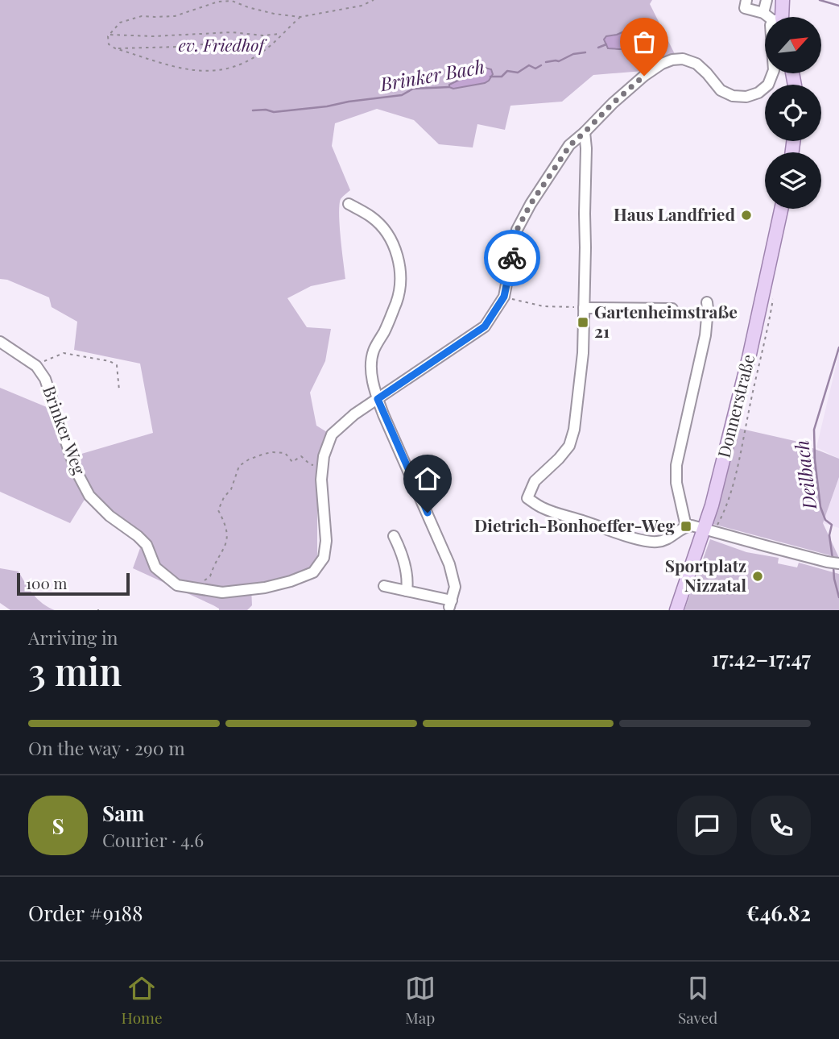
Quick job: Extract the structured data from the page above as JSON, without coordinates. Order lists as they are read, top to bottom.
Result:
{
  "streets": {
    "main road": ["Donnerstraße"],
    "street": ["Brinker Weg"]
  },
  "water": ["Brinker Bach", "Deilbach"],
  "parks": ["ev. Friedhof"],
  "places": {
    "other": ["Haus Landfried", "Sportplatz Nizzatal"],
    "transit": ["Gartenheimstraße 21", "Dietrich-Bonhoeffer-Weg"]
  },
  "scale_bar": "100 m",
  "north": "top right",
  "page": {
    "scale": "100 m",
    "heading": ["3 min", "Arriving in", "17:42–17:47"],
    "panel": [
      "Sam",
      "Courier · 4.6",
      "Order #9188",
      "€46.82"
    ],
    "bar": "On the way · 290 m",
    "round": "S",
    "tabs": ["Home", "Map", "Saved"]
  }
}
